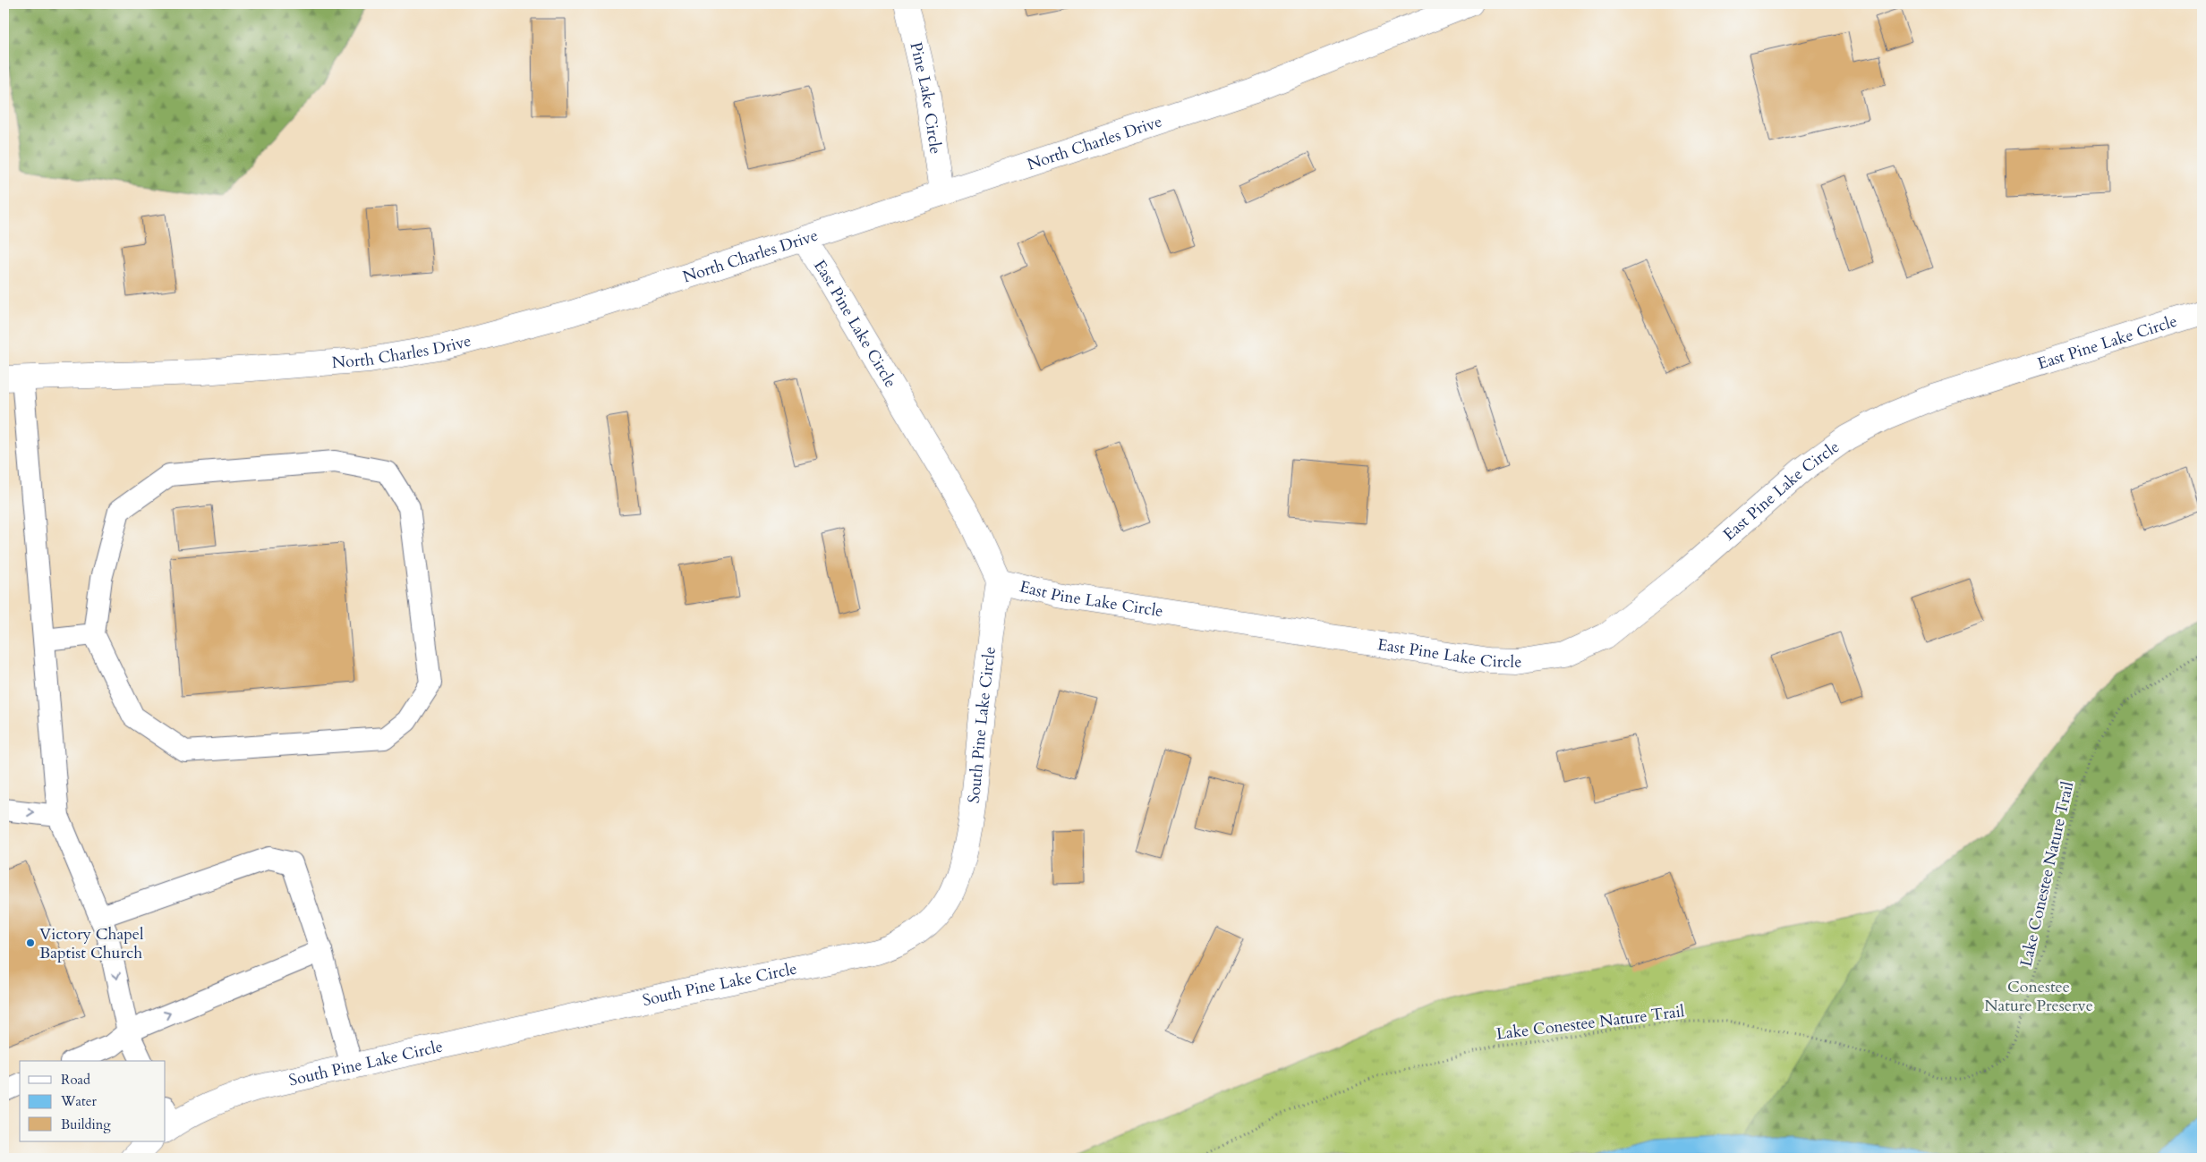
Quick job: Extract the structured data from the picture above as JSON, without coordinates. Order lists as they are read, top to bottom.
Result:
{
  "streets": {
    "street": [
      "Pine Lake Circle",
      "North Charles Drive",
      "East Pine Lake Circle",
      "South Pine Lake Circle"
    ],
    "path": ["Lake Conestee Nature Trail"]
  },
  "crossings": [
    ["Pine Lake Circle", "North Charles Drive"],
    ["North Charles Drive", "East Pine Lake Circle"],
    ["East Pine Lake Circle", "South Pine Lake Circle"]
  ],
  "parks": ["Conestee Nature Preserve"],
  "places": ["Victory Chapel Baptist Church"],
  "legend": ["Road", "Water", "Building"]
}
